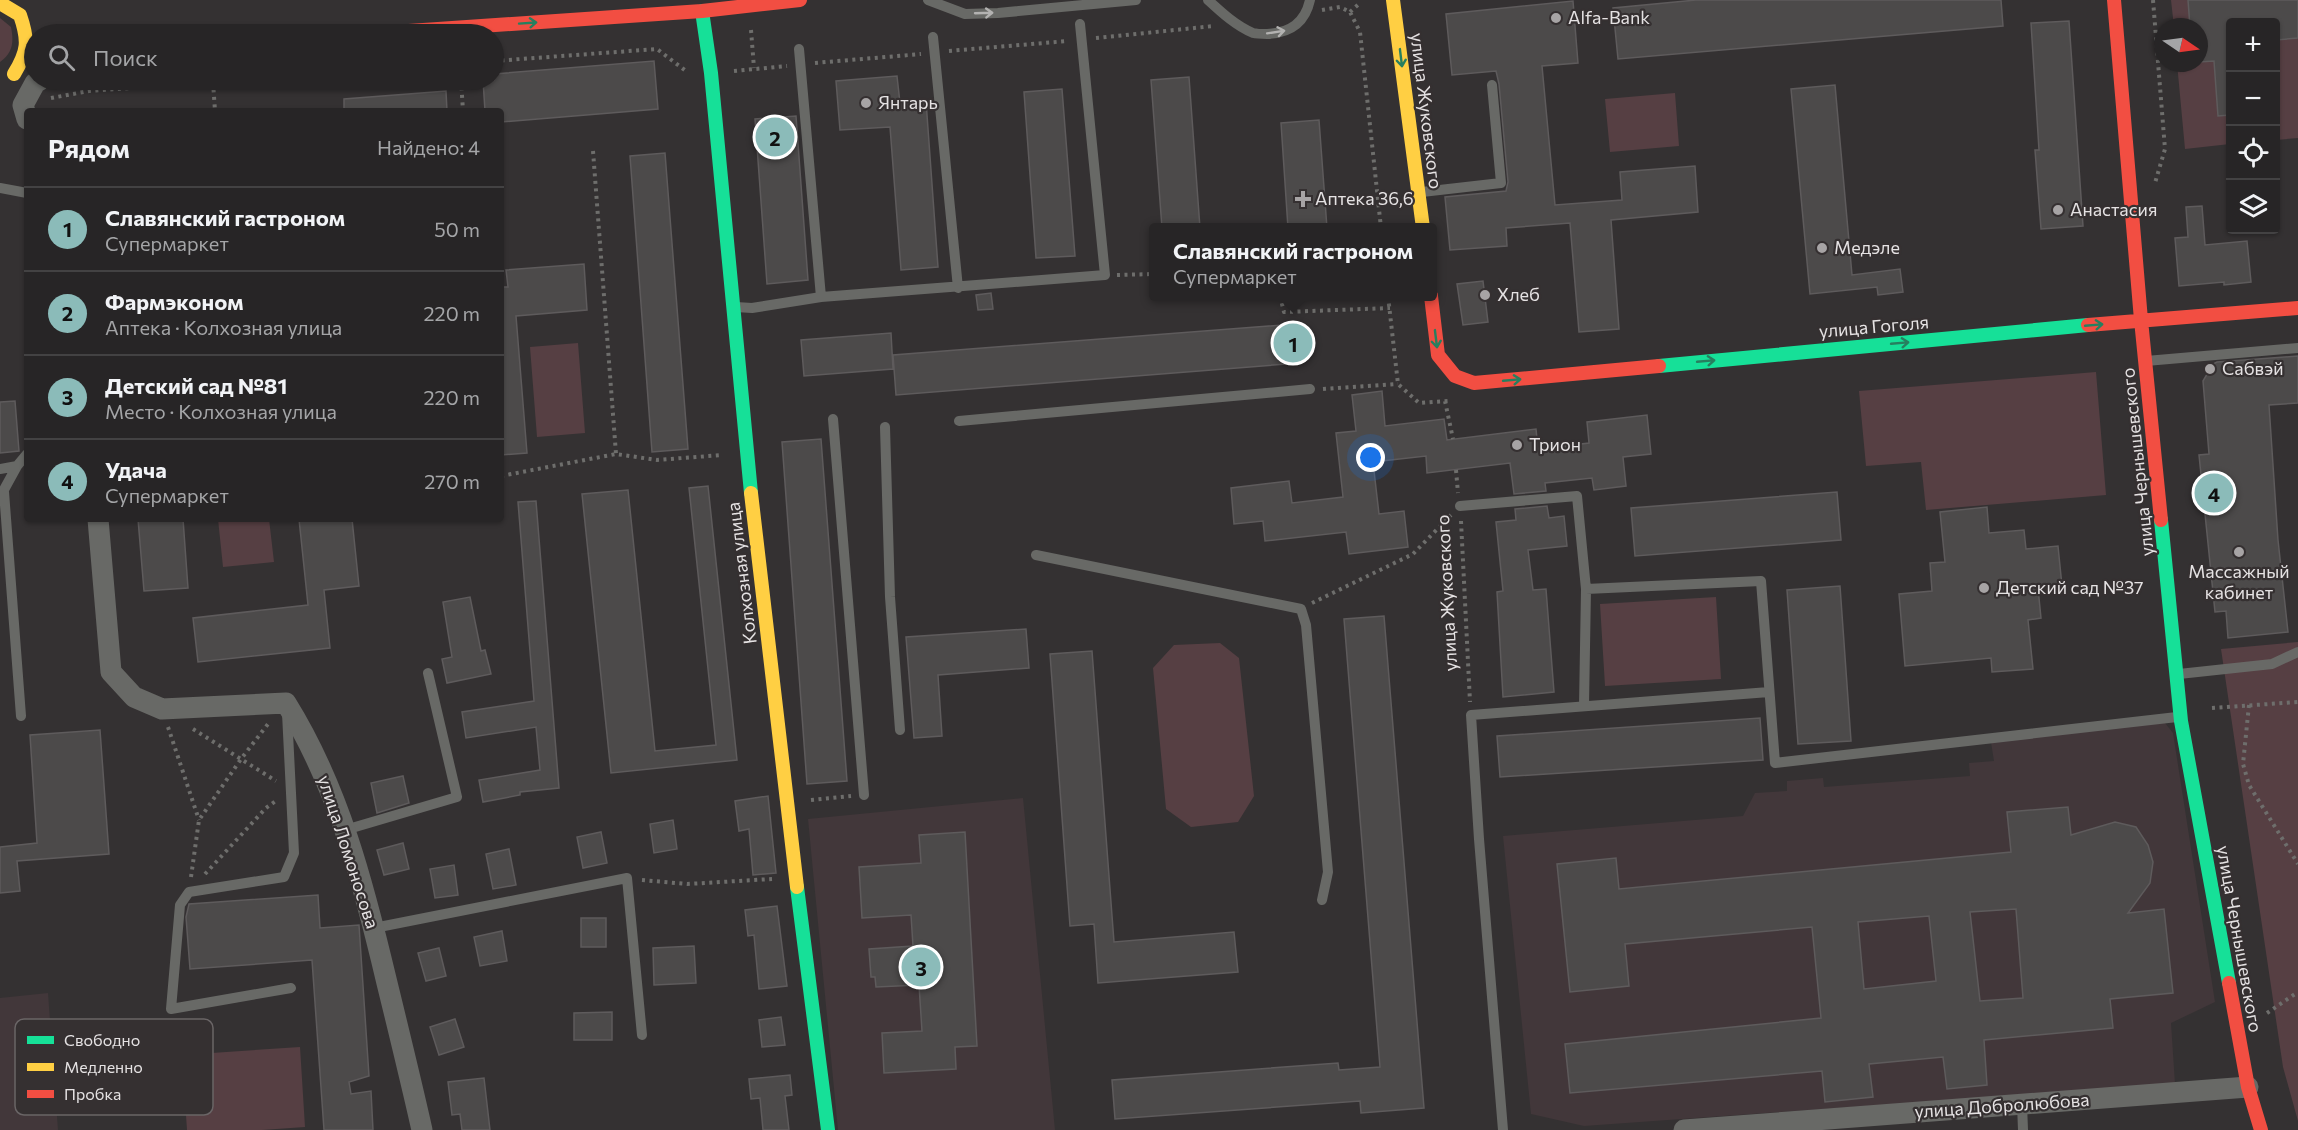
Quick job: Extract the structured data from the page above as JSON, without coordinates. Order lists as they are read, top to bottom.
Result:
{
  "streets": {
    "street": [
      "улица Жуковского",
      "улица Гоголя",
      "улица Чернышевского",
      "Колхозная улица",
      "улица Ломоносова",
      "улица Добролюбова"
    ]
  },
  "crossings": [
    ["улица Гоголя", "улица Чернышевского"],
    ["улица Чернышевского", "улица Добролюбова"]
  ],
  "one_way": ["улица Жуковского", "улица Гоголя"],
  "places": {
    "other": [
      "Alfa-Bank",
      "Янтарь",
      "Анастасия",
      "Медэле",
      "Хлеб",
      "Сабвэй",
      "Трион",
      "Массажный кабинет",
      "Детский сад №37"
    ],
    "health": ["Аптека 36,6"]
  },
  "legend": ["Свободно", "Медленно", "Пробка"],
  "north": "right",
  "page": {
    "map_buttons": ["+", "−"],
    "search": "Поиск",
    "heading": ["Рядом", "Найдено: 4"],
    "pins": [
      "2",
      "1",
      "4",
      "3"
    ],
    "list": [
      {
        "mark": "1",
        "name": "Славянский гастроном",
        "note": "Супермаркет",
        "value": "50 m"
      },
      {
        "mark": "2",
        "name": "Фармэконом",
        "note": "Аптека · Колхозная улица",
        "value": "220 m"
      },
      {
        "mark": "3",
        "name": "Детский сад №81",
        "note": "Место · Колхозная улица",
        "value": "220 m"
      },
      {
        "mark": "4",
        "name": "Удача",
        "note": "Супермаркет",
        "value": "270 m"
      }
    ],
    "popup": ["Славянский гастроном", "Супермаркет"]
  }
}
